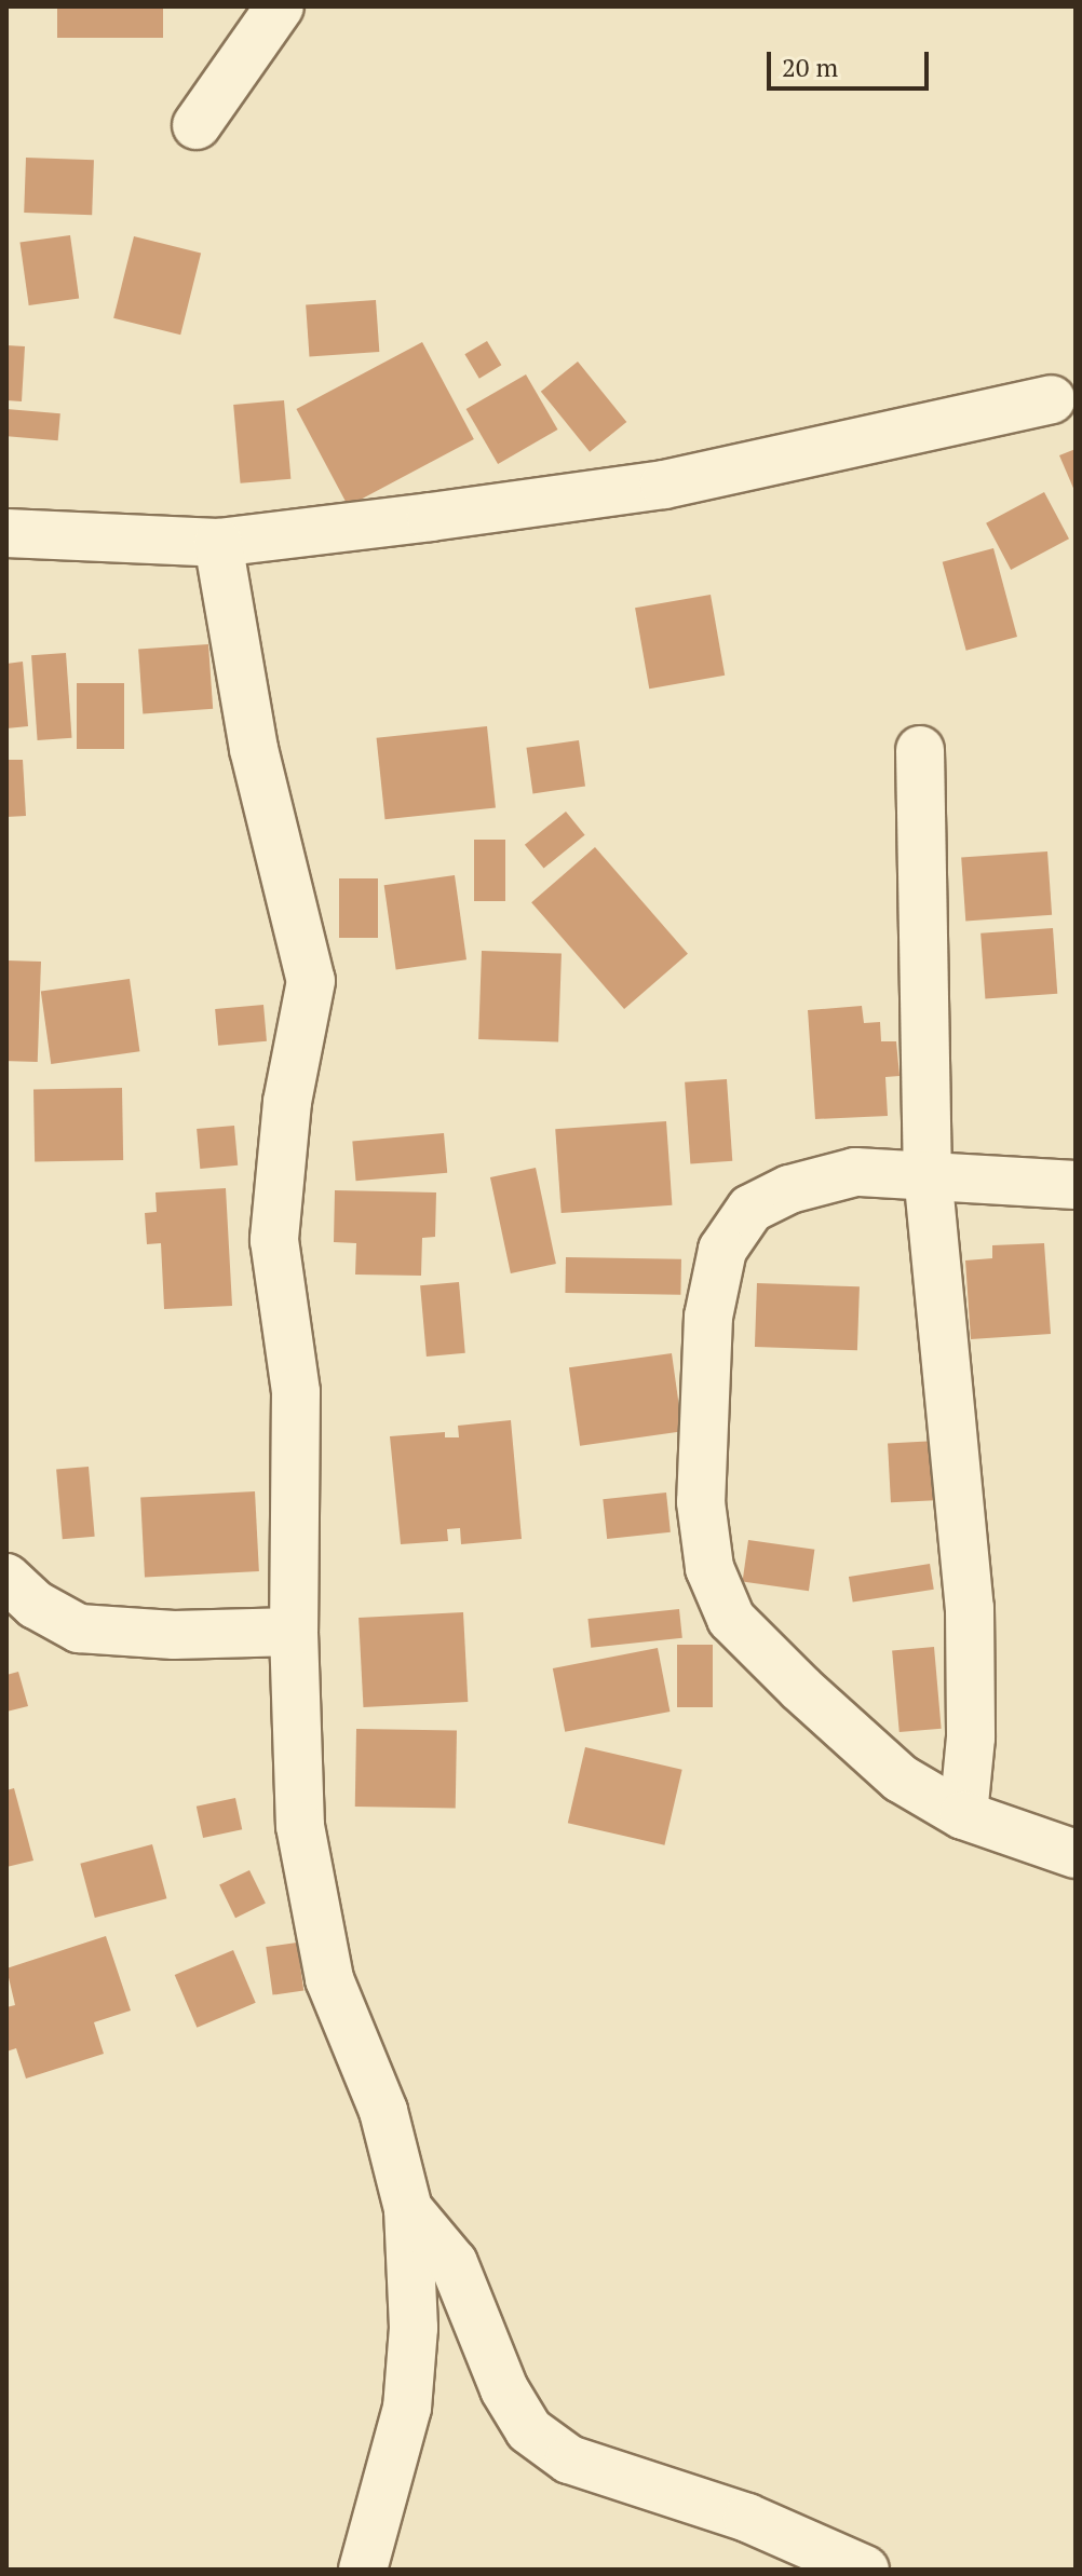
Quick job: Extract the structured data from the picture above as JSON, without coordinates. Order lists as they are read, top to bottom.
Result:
{
  "scale_bar": "20 m"
}
